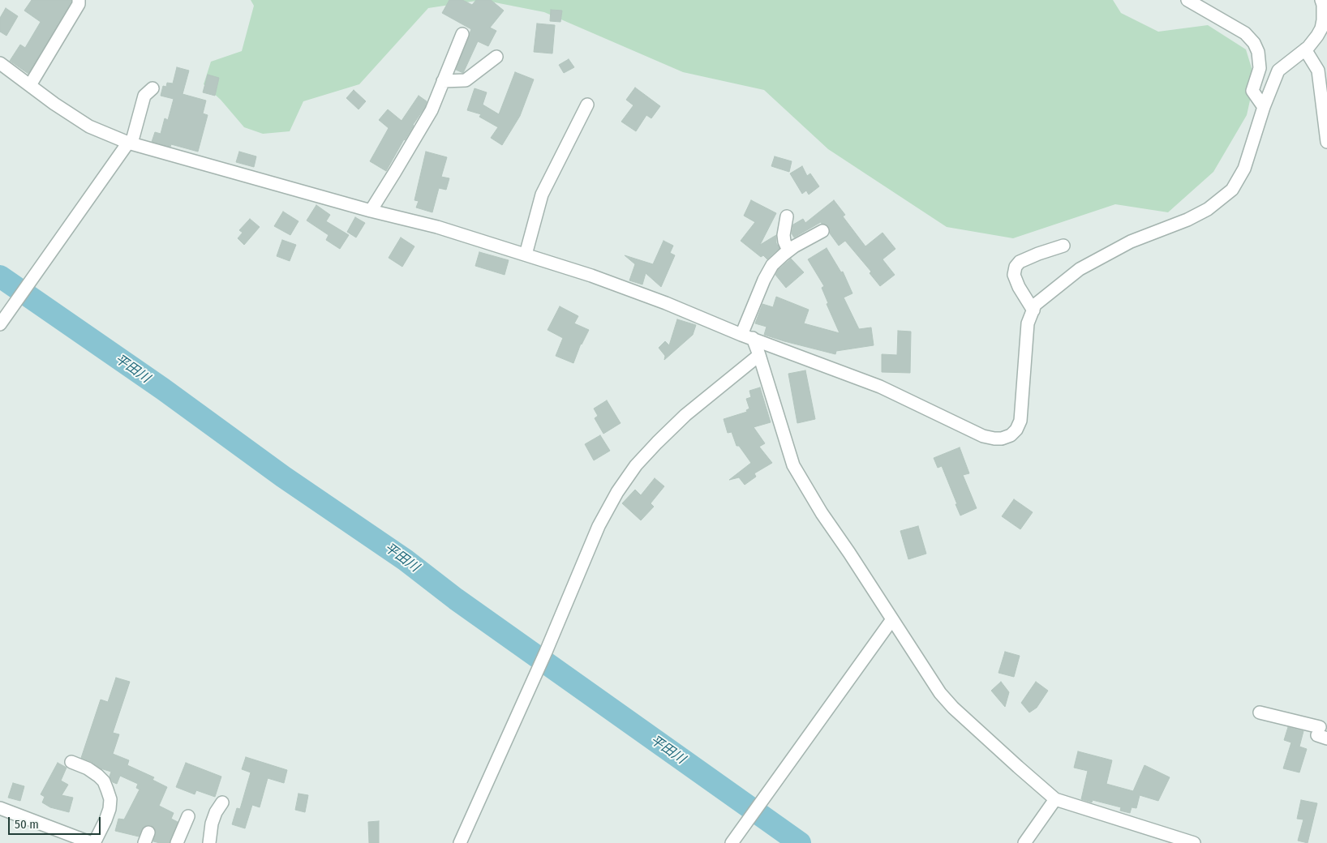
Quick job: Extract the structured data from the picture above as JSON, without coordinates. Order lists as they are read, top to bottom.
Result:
{
  "water": ["平田川"],
  "scale_bar": "50 m"
}
